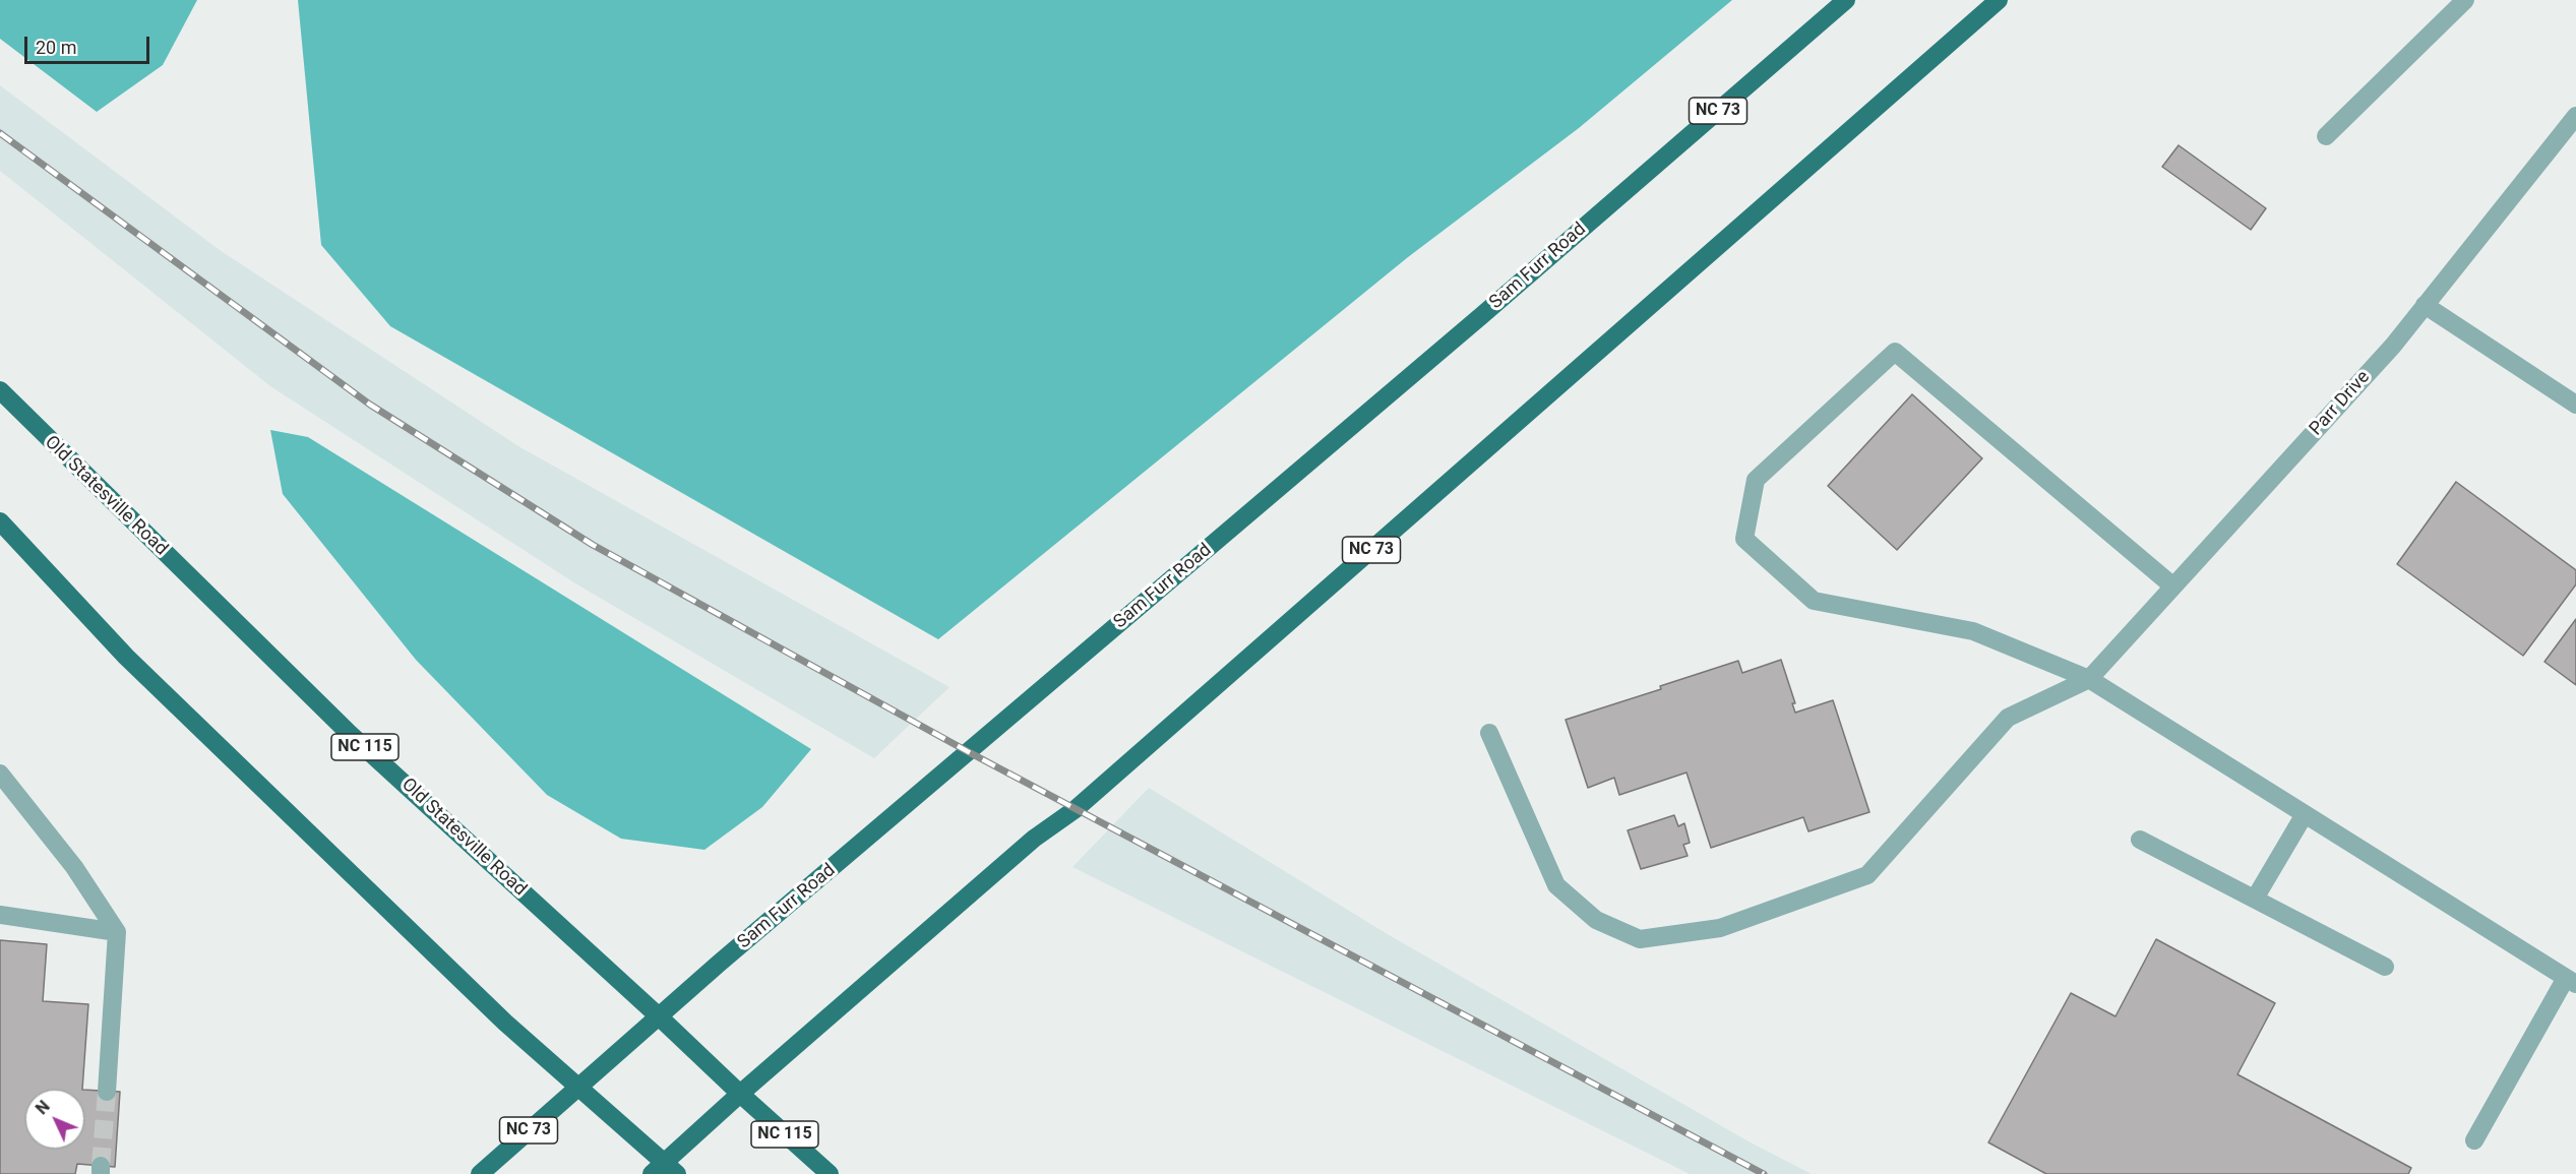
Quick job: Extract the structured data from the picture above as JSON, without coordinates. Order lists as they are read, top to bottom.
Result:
{
  "streets": {
    "main road": [
      "NC 73",
      "Sam Furr Road",
      "Old Statesville Road",
      "NC 115"
    ],
    "street": ["Parr Drive"]
  },
  "crossings": [
    ["NC 73", "Old Statesville Road"],
    ["Sam Furr Road", "Old Statesville Road"]
  ],
  "scale_bar": "20 m",
  "north": "top left"
}
